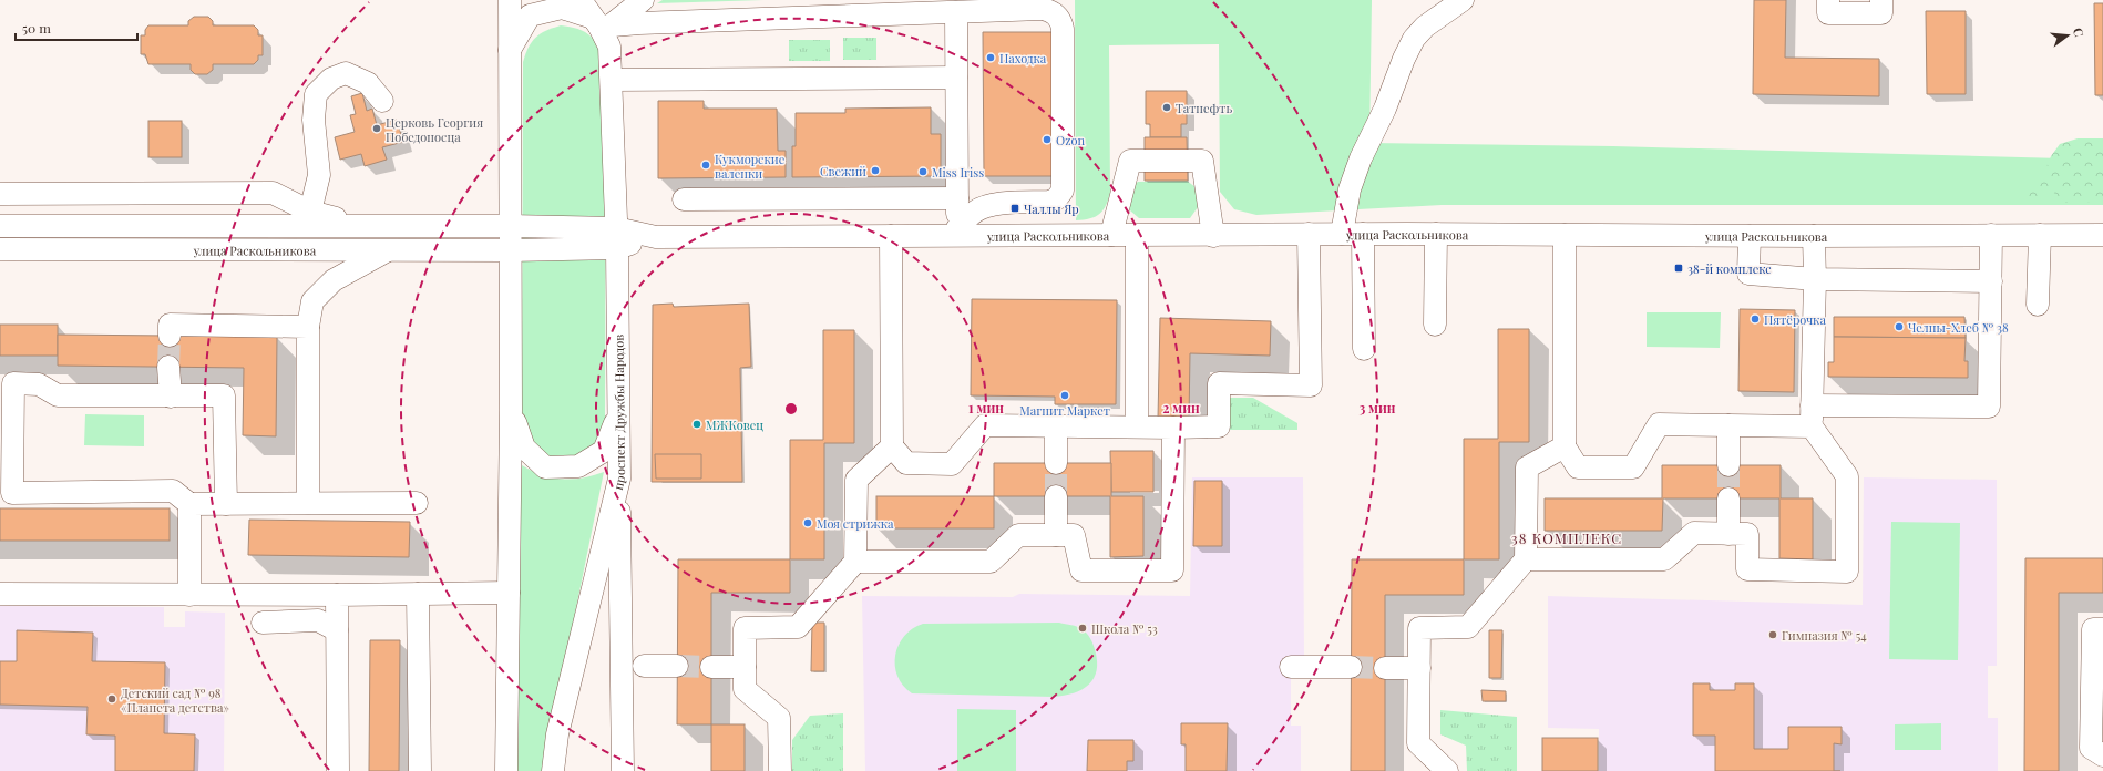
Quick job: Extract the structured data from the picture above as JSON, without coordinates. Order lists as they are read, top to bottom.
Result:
{
  "streets": {
    "street": ["улица Раскольникова", "проспект Дружбы Народов"]
  },
  "crossings": [
    ["улица Раскольникова", "проспект Дружбы Народов"]
  ],
  "districts": ["38 КОМПЛЕКС"],
  "places": {
    "other": [
      "Находка",
      "Татнефть",
      "Церковь Георгия Победоносца",
      "Ozon",
      "Кукморские валенки",
      "Свежий",
      "Miss Iriss",
      "Пятёрочка",
      "Челны-Хлеб № 38",
      "Магнит Маркет",
      "МЖКовец",
      "Моя стрижка",
      "Школа № 53",
      "Гимназия № 54",
      "Детский сад № 98 «Планета детства»"
    ],
    "transit": ["Чаллы Яр", "38-й комплекс"]
  },
  "scale_bar": "50 m",
  "north": "right",
  "rings": ["1 мин", "2 мин", "3 мин"]
}
